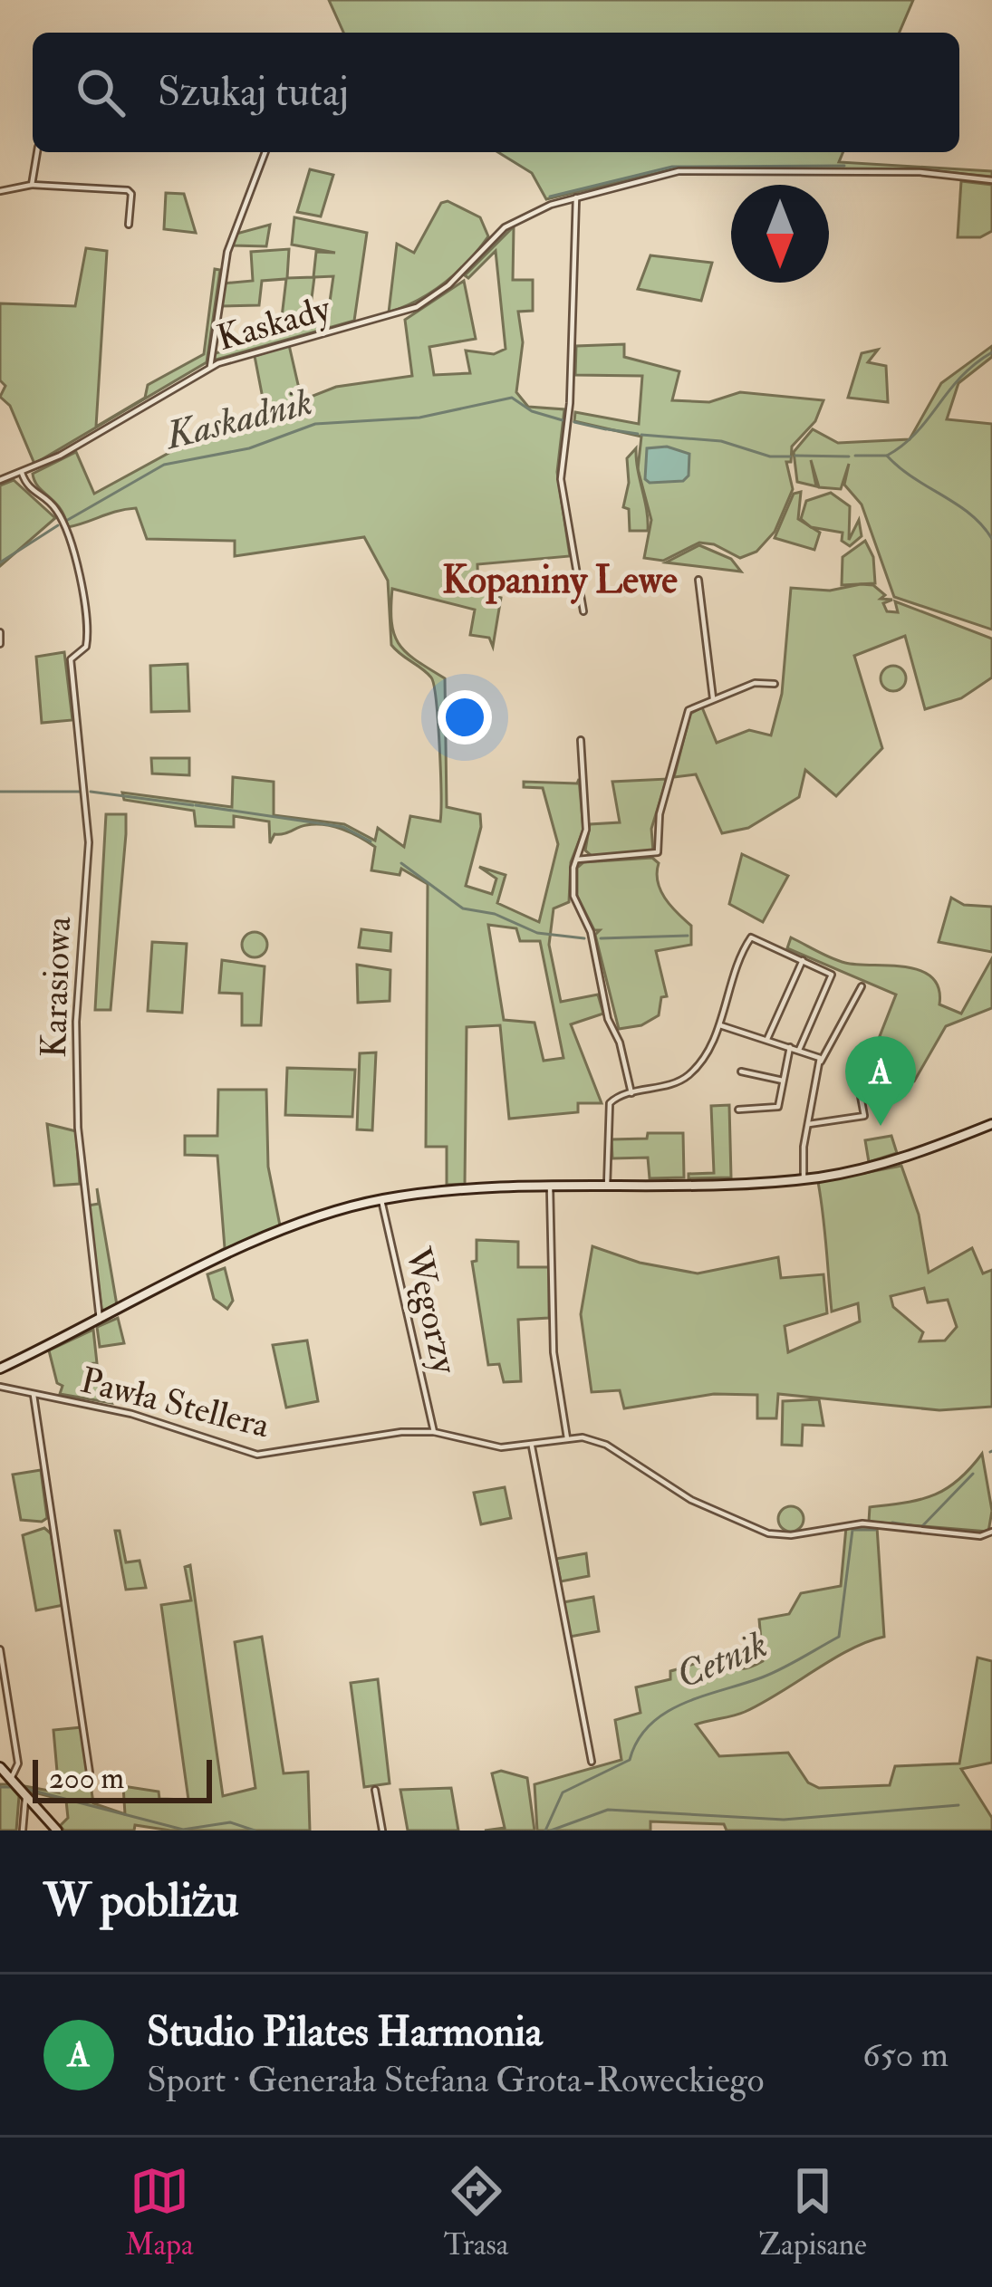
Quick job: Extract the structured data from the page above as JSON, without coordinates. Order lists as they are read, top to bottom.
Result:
{
  "streets": {
    "street": [
      "Kaskady",
      "Karasiowa",
      "Węgorzy",
      "Pawła Stellera"
    ]
  },
  "crossings": [
    ["Kaskady", "Karasiowa"],
    ["Węgorzy", "Pawła Stellera"]
  ],
  "districts": ["Kopaniny Lewe"],
  "water": ["Kaskadnik", "Cetnik"],
  "scale_bar": "200 m",
  "north": "bottom",
  "page": {
    "search": "Szukaj tutaj",
    "pins": "A",
    "scale": "200 m",
    "heading": "W pobliżu",
    "list": [
      {
        "mark": "A",
        "name": "Studio Pilates Harmonia",
        "note": "Sport · Generała Stefana Grota-Roweckiego",
        "value": "650 m"
      }
    ],
    "nav": ["Mapa", "Trasa", "Zapisane"]
  }
}
